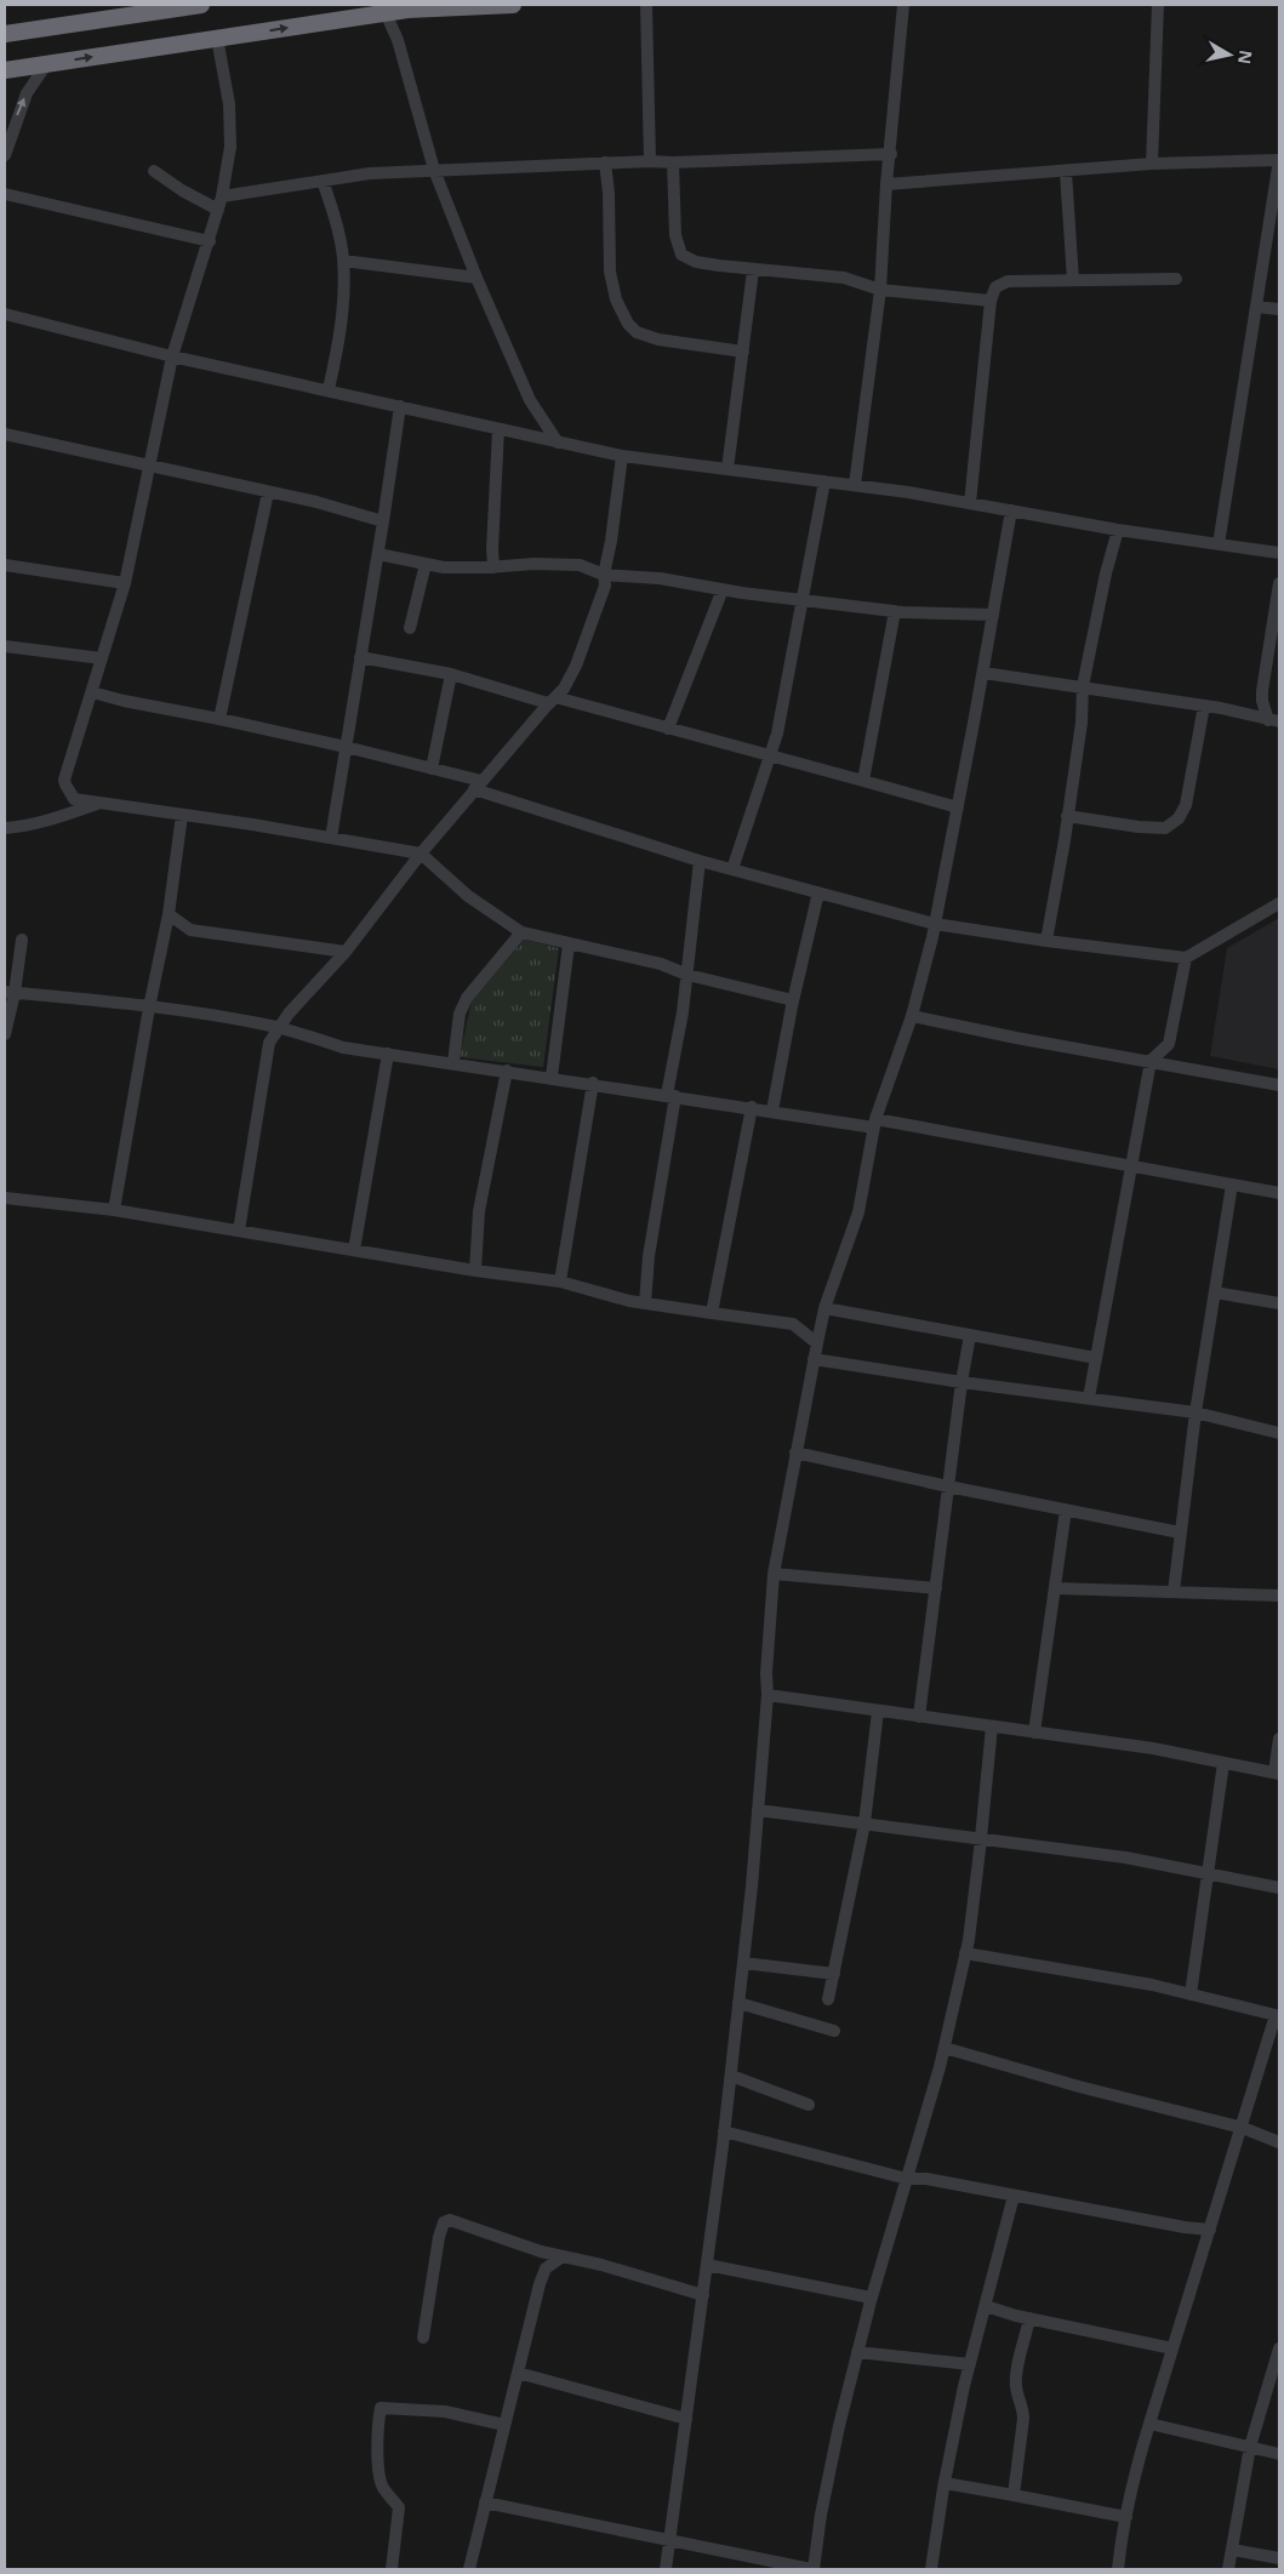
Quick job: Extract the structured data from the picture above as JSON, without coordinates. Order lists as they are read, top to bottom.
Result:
{
  "north": "right"
}
